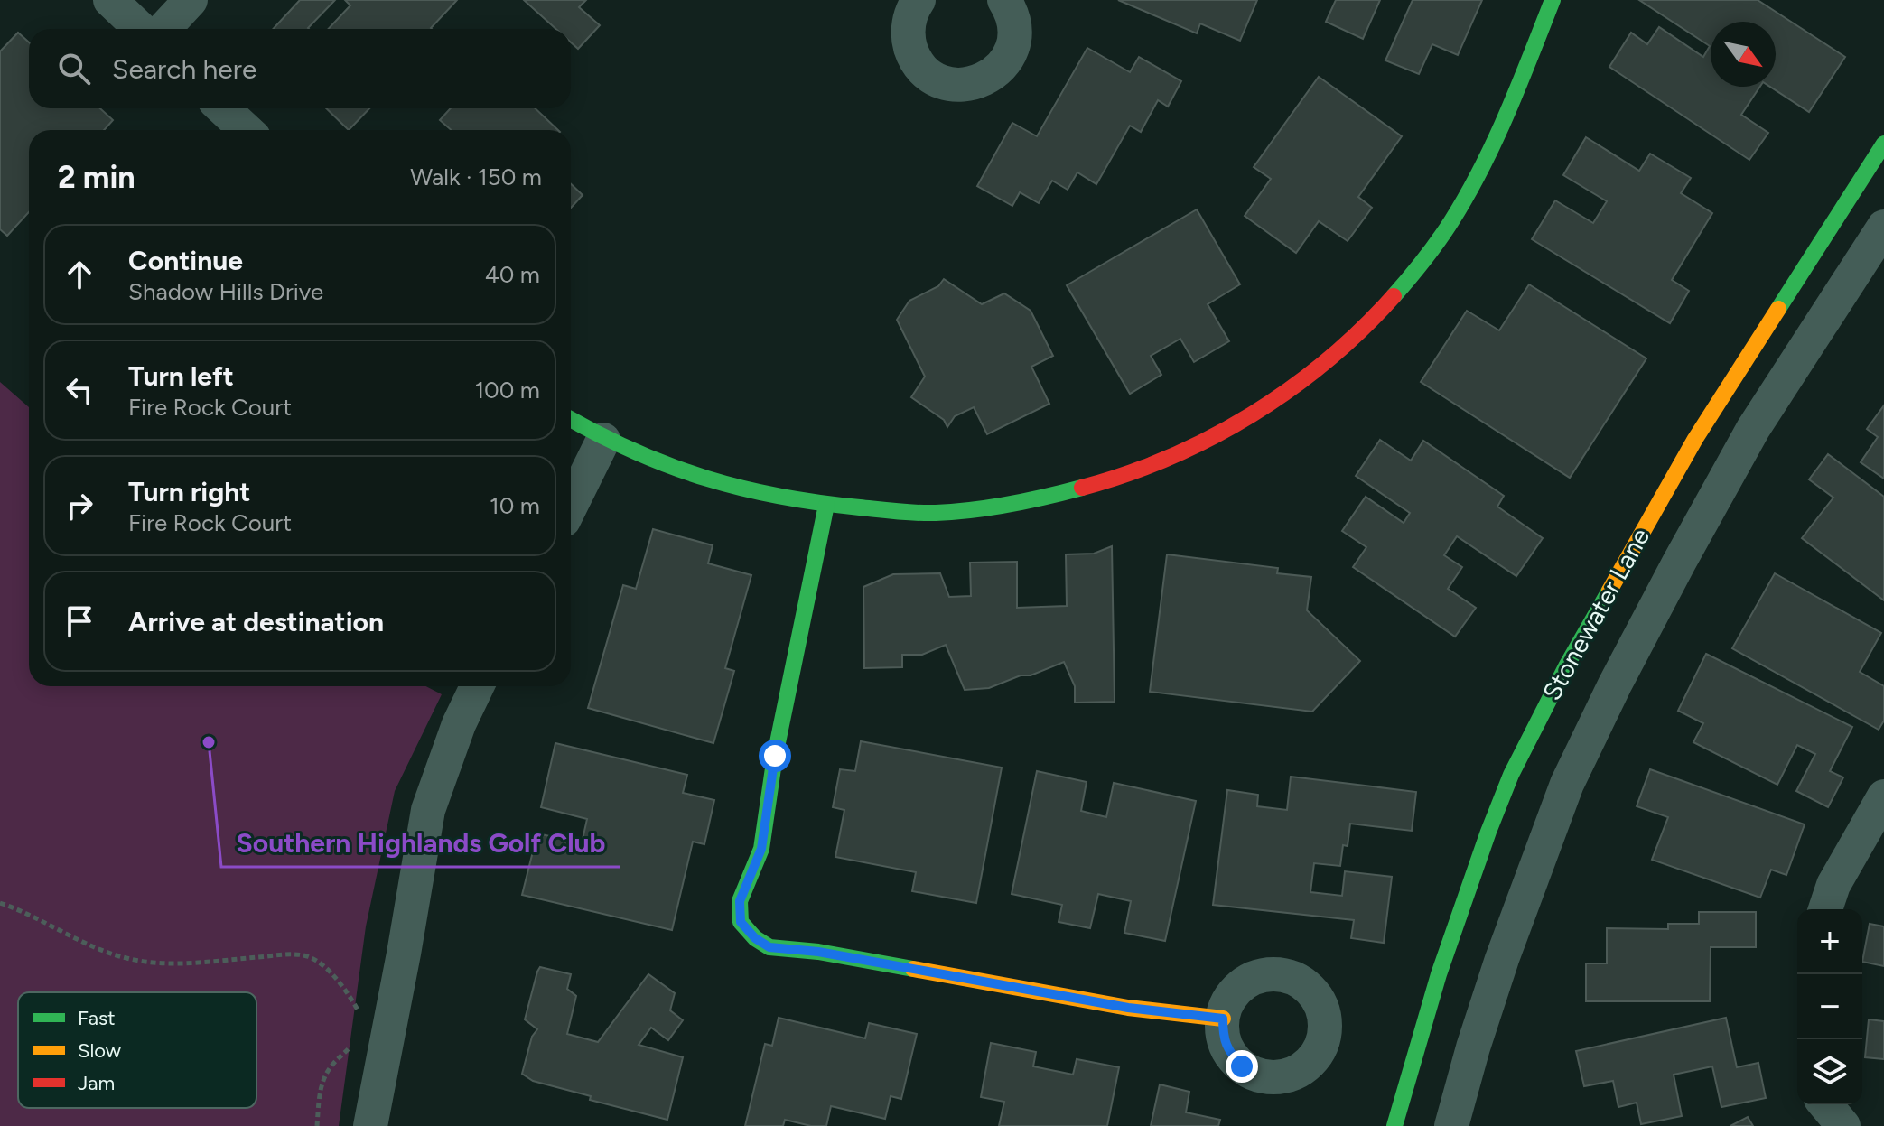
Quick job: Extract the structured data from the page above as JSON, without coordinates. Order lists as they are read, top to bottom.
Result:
{
  "streets": {
    "street": ["Stonewater Lane"]
  },
  "places": ["Southern Highlands Golf Club"],
  "legend": ["Fast", "Slow", "Jam"],
  "north": "bottom right",
  "page": {
    "search": "Search here",
    "heading": ["2 min", "Walk · 150 m"],
    "list": [
      ["Continue", "Shadow Hills Drive", "40 m"],
      ["Turn left", "Fire Rock Court", "100 m"],
      ["Turn right", "Fire Rock Court", "10 m"],
      "Arrive at destination"
    ],
    "map_buttons": ["+", "−"]
  }
}
